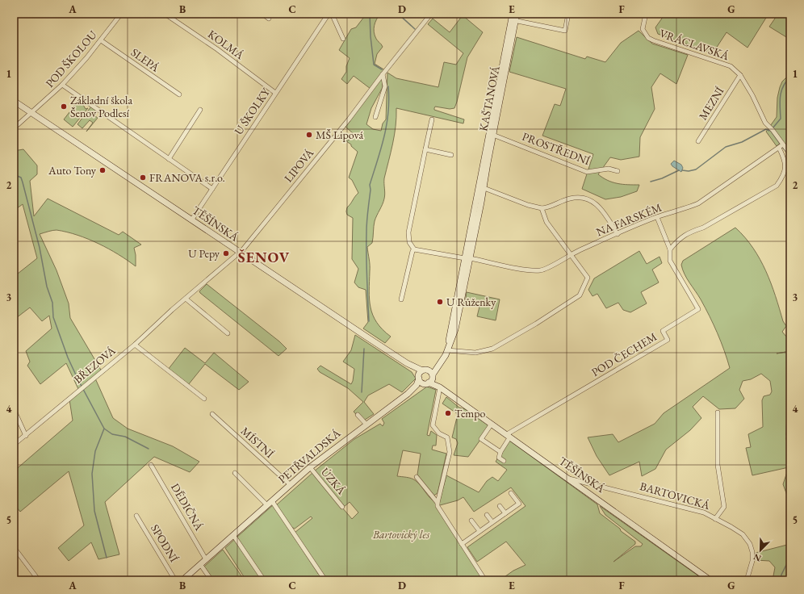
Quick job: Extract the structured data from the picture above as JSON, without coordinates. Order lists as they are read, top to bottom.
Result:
{
  "streets": {
    "main road": ["KAŠTANOVÁ", "TĚŠÍNSKÁ", "PETŘVALDSKÁ"],
    "street": [
      "KOLMÁ",
      "VRÁCLAVSKÁ",
      "POD ŠKOLOU",
      "SLEPÁ",
      "MEZNÍ",
      "U ŠKOLKY",
      "PROSTŘEDNÍ",
      "LIPOVÁ",
      "NA FARSKÉM",
      "POD ČECHEM",
      "BŘEZOVÁ",
      "MÍSTNÍ",
      "ÚZKÁ",
      "BARTOVICKÁ",
      "DĚDIČNÁ",
      "SPODNÍ"
    ]
  },
  "crossings": [
    ["KOLMÁ", "U ŠKOLKY"],
    ["VRÁCLAVSKÁ", "MEZNÍ"],
    ["VRÁCLAVSKÁ", "NA FARSKÉM"],
    ["POD ŠKOLOU", "SLEPÁ"],
    ["POD ŠKOLOU", "TĚŠÍNSKÁ"],
    ["KAŠTANOVÁ", "PROSTŘEDNÍ"],
    ["KAŠTANOVÁ", "NA FARSKÉM"],
    ["KAŠTANOVÁ", "TĚŠÍNSKÁ"],
    ["KAŠTANOVÁ", "PETŘVALDSKÁ"],
    ["U ŠKOLKY", "TĚŠÍNSKÁ"],
    ["LIPOVÁ", "TĚŠÍNSKÁ"],
    ["LIPOVÁ", "BŘEZOVÁ"],
    ["NA FARSKÉM", "POD ČECHEM"],
    ["TĚŠÍNSKÁ", "POD ČECHEM"],
    ["TĚŠÍNSKÁ", "BŘEZOVÁ"],
    ["TĚŠÍNSKÁ", "PETŘVALDSKÁ"],
    ["TĚŠÍNSKÁ", "BARTOVICKÁ"],
    ["MÍSTNÍ", "PETŘVALDSKÁ"],
    ["PETŘVALDSKÁ", "ÚZKÁ"],
    ["PETŘVALDSKÁ", "DĚDIČNÁ"]
  ],
  "districts": ["ŠENOV"],
  "parks": ["Bartovický les"],
  "places": [
    "Základní škola Šenov Podlesí",
    "MŠ Lipová",
    "Auto Tony",
    "FRANOVA s.r.o.",
    "U Pepy",
    "U Růženky",
    "Tempo"
  ],
  "north": "bottom left",
  "grid": {
    "columns": [
      "A",
      "B",
      "C",
      "D",
      "E",
      "F",
      "G"
    ],
    "rows": [
      "1",
      "2",
      "3",
      "4",
      "5"
    ]
  }
}
